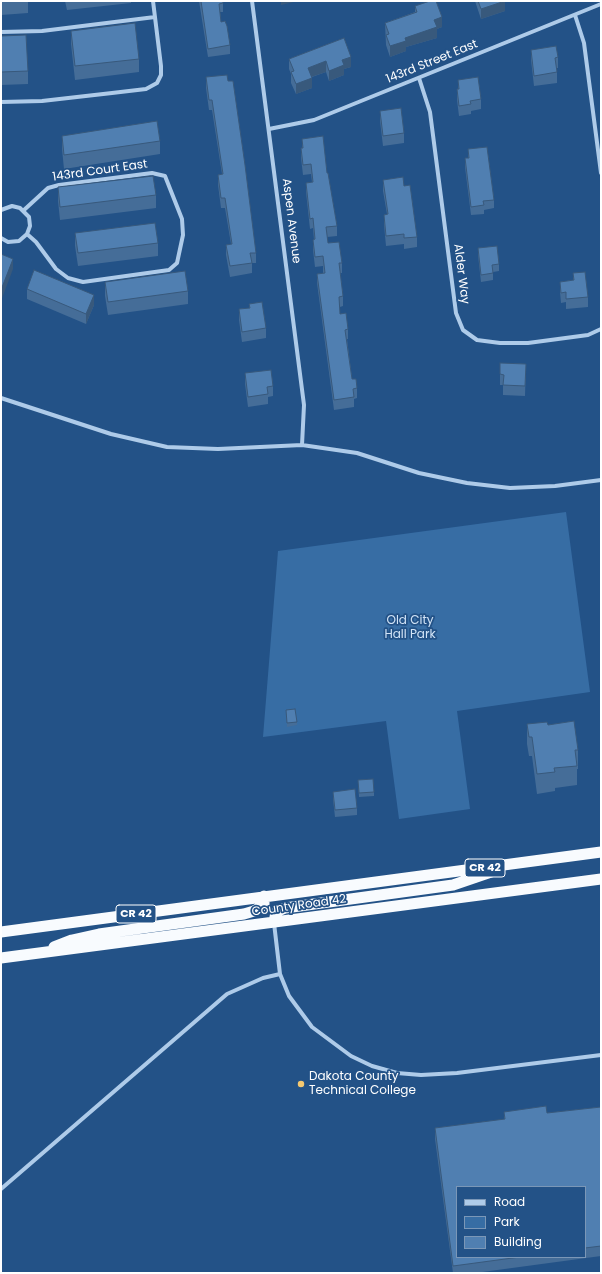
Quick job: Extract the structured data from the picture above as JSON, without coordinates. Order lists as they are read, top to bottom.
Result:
{
  "streets": {
    "highway": ["CR 42", "County Road 42"],
    "street": [
      "143rd Street East",
      "143rd Court East",
      "Aspen Avenue",
      "Alder Way"
    ]
  },
  "crossings": [
    ["143rd Street East", "Aspen Avenue"],
    ["143rd Street East", "Alder Way"]
  ],
  "parks": ["Old City Hall Park"],
  "places": ["Dakota County Technical College"],
  "legend": ["Road", "Park", "Building"]
}
